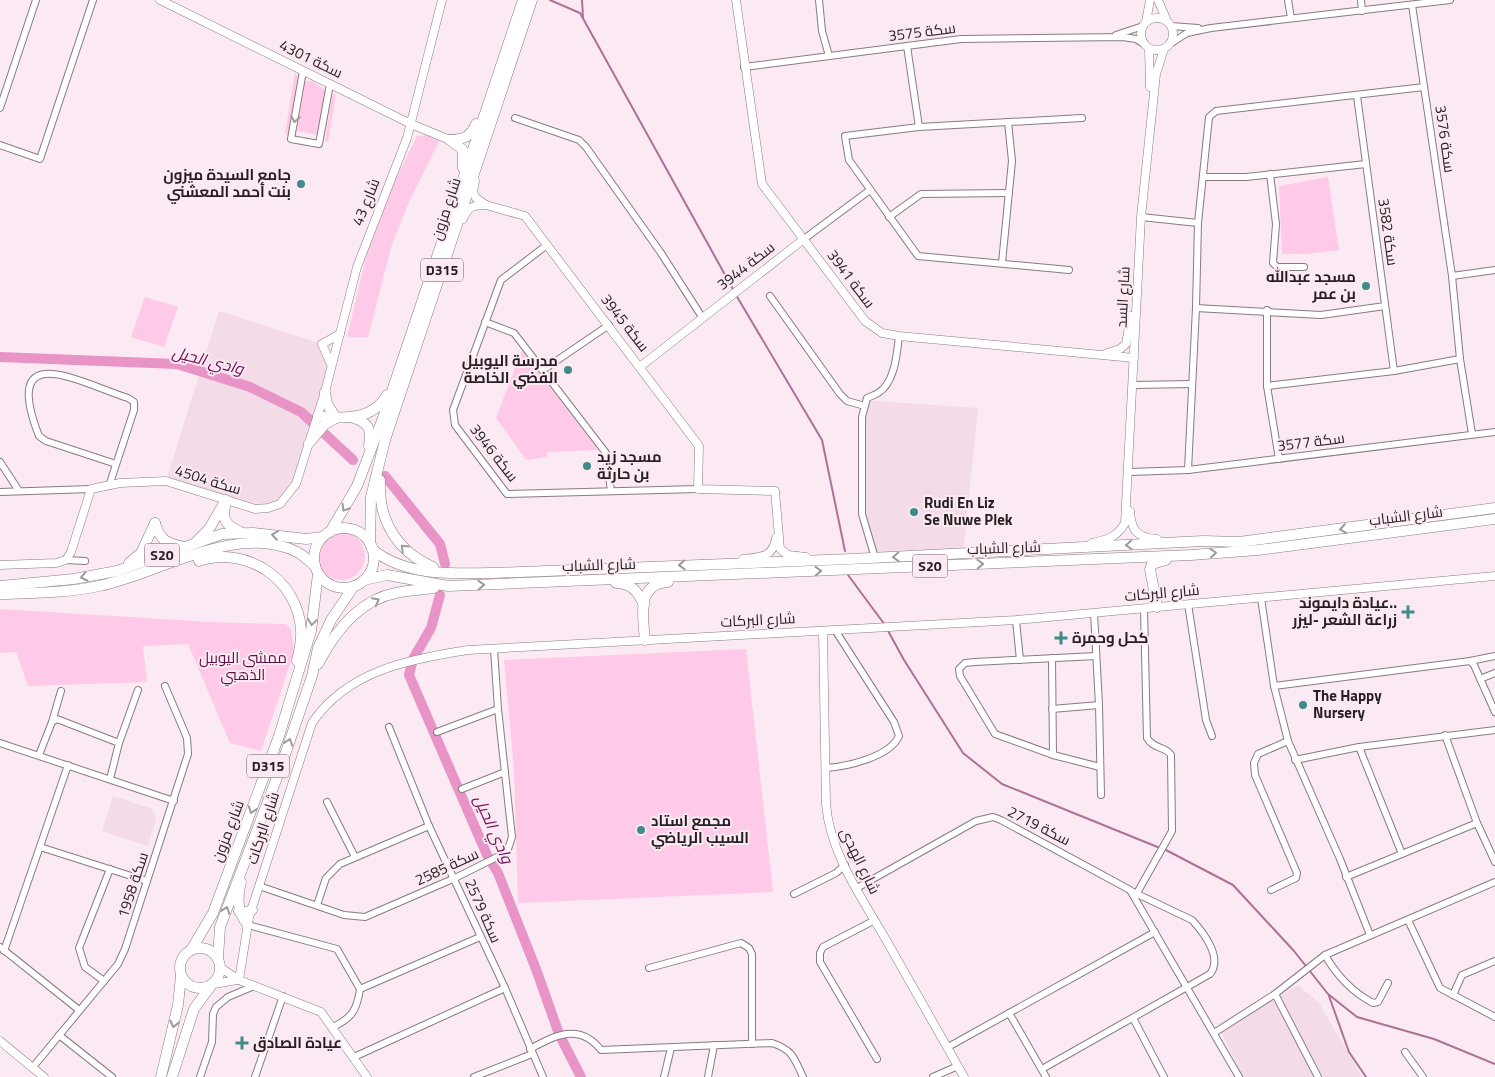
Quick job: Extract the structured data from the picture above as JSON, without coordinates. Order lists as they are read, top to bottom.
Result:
{
  "streets": {
    "main road": [
      "شارع مزون",
      "D315",
      "شارع الشباب",
      "S20"
    ],
    "street": [
      "سكة 3575",
      "سكة 4301",
      "سكة 3576",
      "شارع 43",
      "سكة 3582",
      "سكة 3944",
      "سكة 3941",
      "شارع السد",
      "سكة 3945",
      "سكة 3577",
      "سكة 3946",
      "سكة 4504",
      "شارع البركات",
      "سكة 2719",
      "شارع الهدى",
      "سكة 2585",
      "سكة 1958",
      "سكة 2579"
    ]
  },
  "crossings": [
    ["سكة 3575", "سكة 3941"],
    ["سكة 3575", "شارع السد"],
    ["سكة 4301", "شارع 43"],
    ["سكة 3576", "سكة 3577"],
    ["شارع 43", "سكة 4504"],
    ["شارع مزون", "D315"],
    ["شارع مزون", "شارع الشباب"],
    ["شارع مزون", "S20"],
    ["سكة 3944", "سكة 3941"],
    ["سكة 3944", "سكة 3945"],
    ["سكة 3941", "شارع السد"],
    ["شارع السد", "سكة 3577"],
    ["سكة 3945", "سكة 3946"],
    ["سكة 3946", "شارع الشباب"],
    ["شارع الشباب", "S20"],
    ["شارع البركات", "شارع الهدى"],
    ["شارع البركات", "سكة 2585"],
    ["سكة 2719", "شارع الهدى"],
    ["سكة 2585", "سكة 2579"]
  ],
  "water": ["وادي الحيل"],
  "parks": ["ممشى اليوبيل الذهبي"],
  "places": {
    "other": [
      "جامع السيدة ميزون بنت أحمد المعشني",
      "مسجد عبدالله بن عمر",
      "مدرسة اليوبيل الفضي الخاصة",
      "مسجد زيد بن حارثة",
      "Rudi En Liz Se Nuwe Plek",
      "The Happy Nursery",
      "مجمع استاد السيب الرياضي"
    ],
    "health": ["عيادة دايموند.. زراعة الشعر -ليزر", "كحل وحمرة", "عيادة الصادق"]
  }
}
